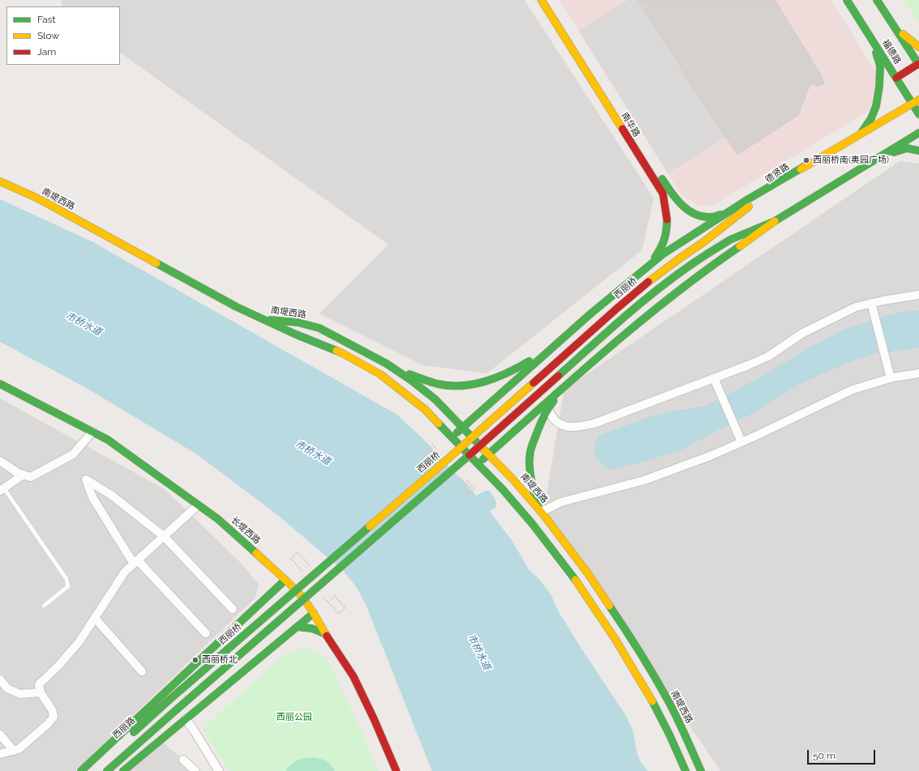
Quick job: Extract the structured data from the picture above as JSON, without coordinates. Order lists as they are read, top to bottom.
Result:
{
  "streets": {
    "main road": [
      "福德路",
      "南华路",
      "德贤路",
      "南堤西路",
      "西丽桥",
      "长堤西路",
      "西丽路"
    ]
  },
  "crossings": [
    ["福德路", "德贤路"],
    ["德贤路", "西丽桥"],
    ["西丽桥", "西丽路"]
  ],
  "water": ["市桥水道"],
  "parks": ["西丽公园"],
  "places": ["西丽桥南(奥园广场)", "西丽桥北"],
  "legend": ["Fast", "Slow", "Jam"],
  "scale_bar": "50 m"
}
